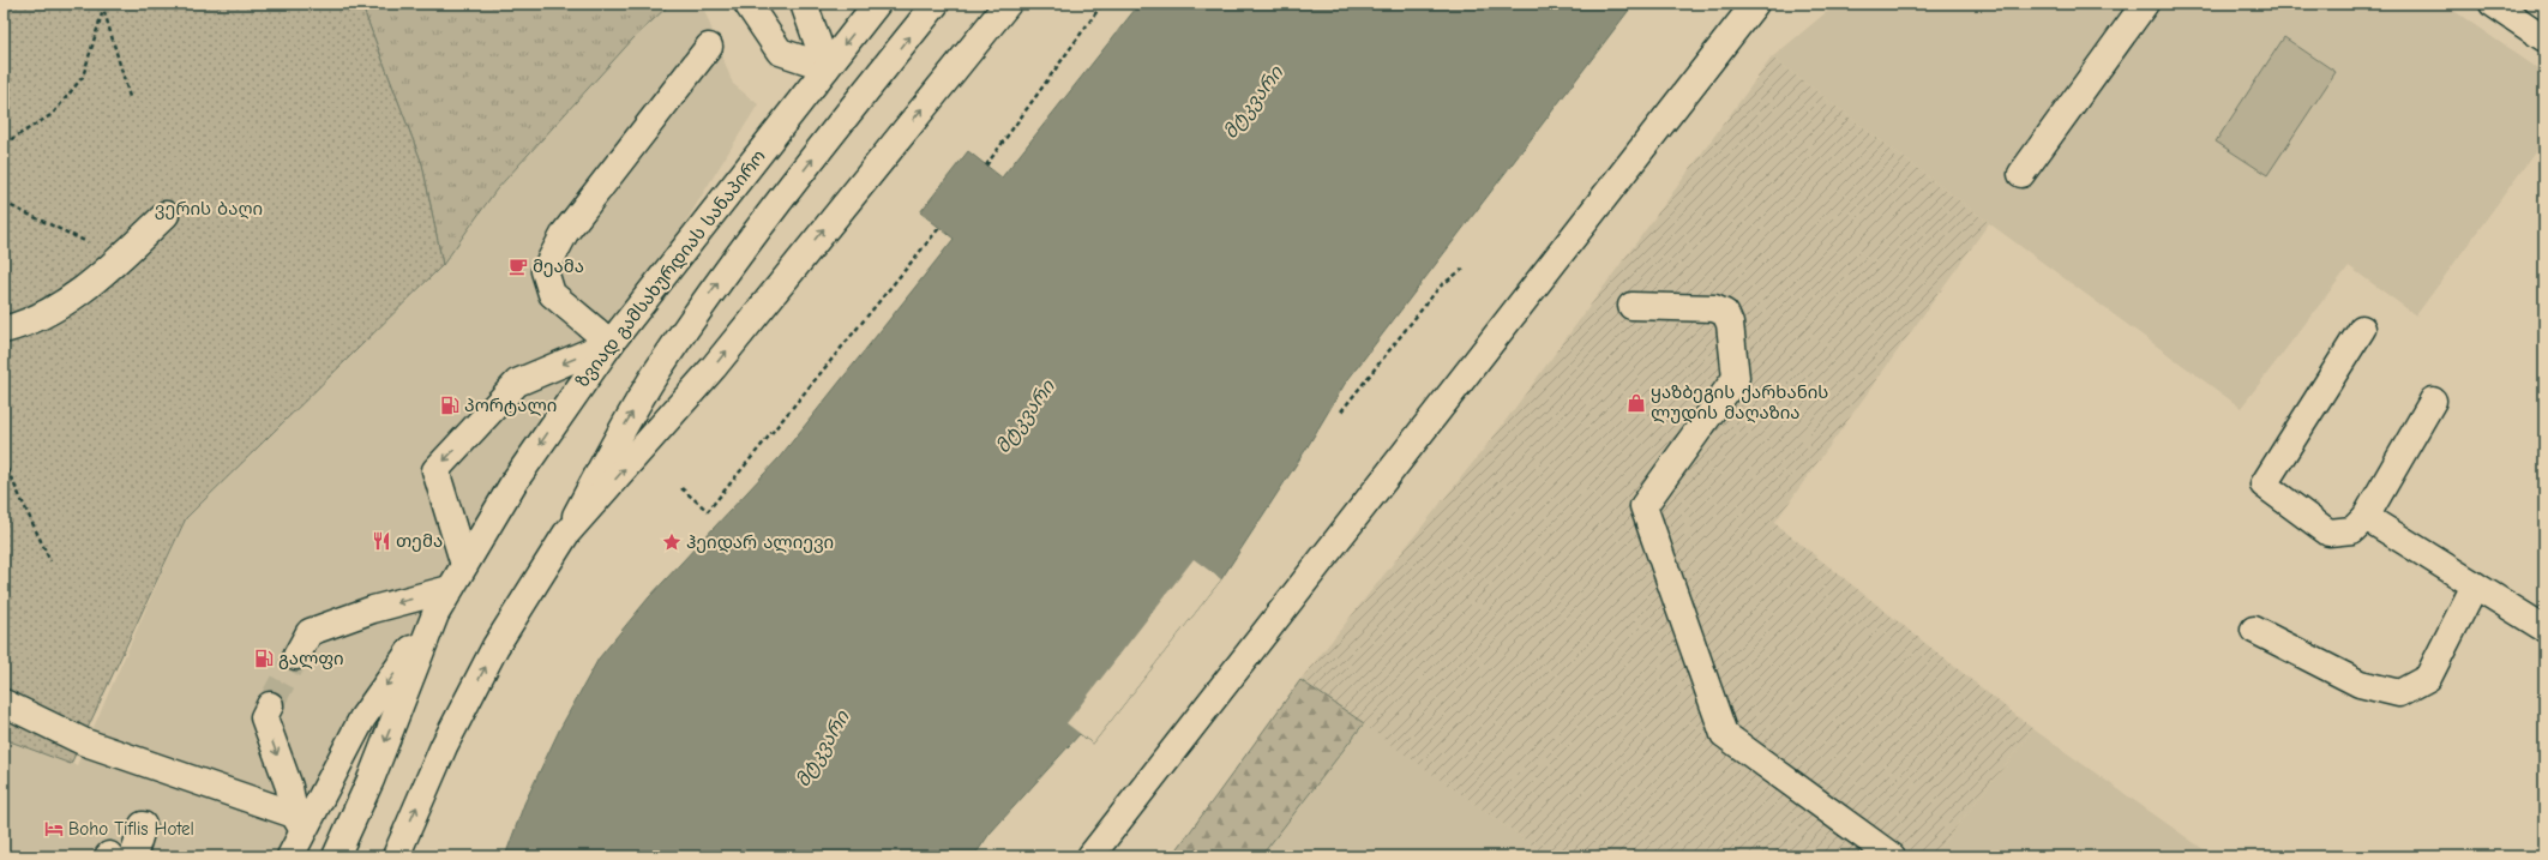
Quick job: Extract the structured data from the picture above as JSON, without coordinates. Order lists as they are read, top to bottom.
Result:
{
  "streets": {
    "main road": ["ზვიად გამსახურდიას სანაპირო"]
  },
  "water": ["მტკვარი"],
  "parks": ["ვერის ბაღი"],
  "places": {
    "cafe": ["მეამა"],
    "shop": ["ყაზბეგის ქარხანის ლუდის მაღაზია"],
    "fuel station": ["პორტალი", "გალფი"],
    "restaurant": ["თემა"],
    "place": ["ჰეიდარ ალიევი"],
    "hotel": ["Boho Tiflis Hotel"]
  }
}
